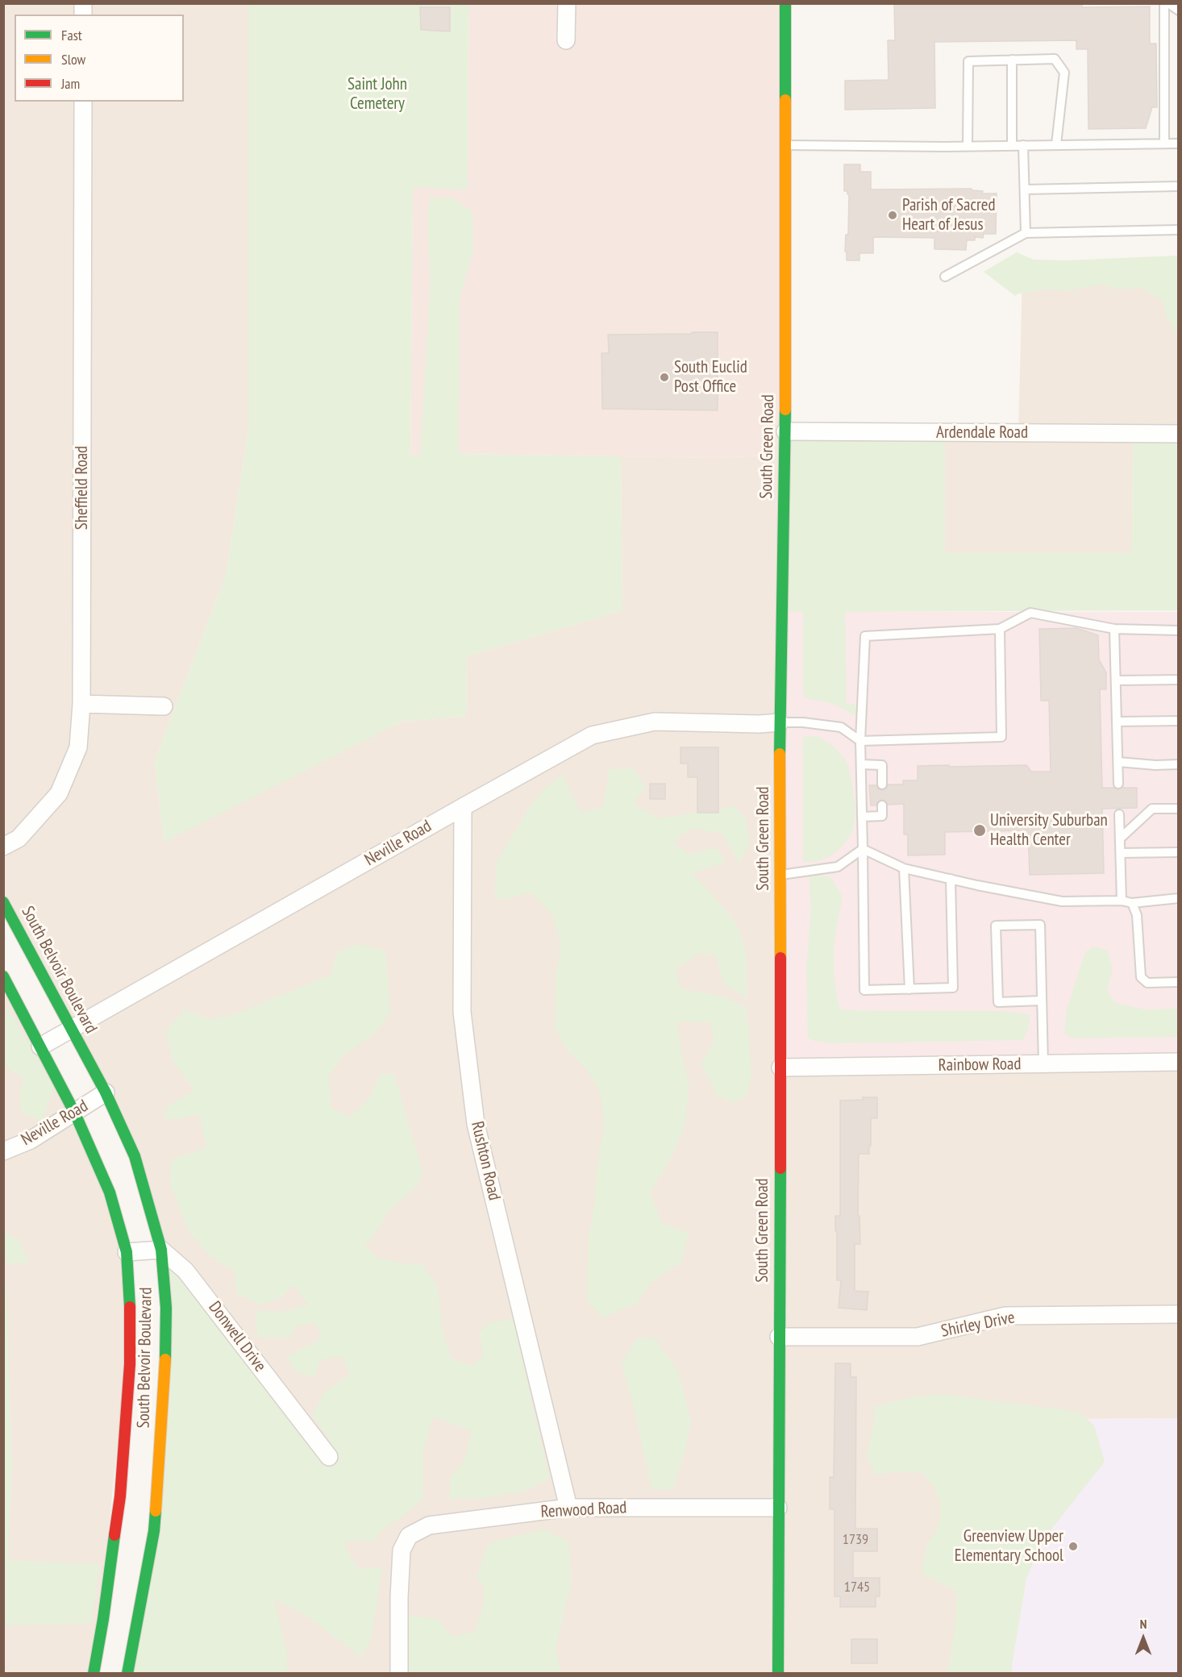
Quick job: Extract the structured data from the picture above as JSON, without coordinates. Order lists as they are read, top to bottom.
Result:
{
  "streets": {
    "main road": ["South Green Road", "South Belvoir Boulevard"],
    "street": [
      "Ardendale Road",
      "Sheffield Road",
      "Neville Road",
      "Rainbow Road",
      "Rushton Road",
      "Shirley Drive",
      "Donwell Drive",
      "Renwood Road"
    ]
  },
  "crossings": [
    ["Ardendale Road", "South Green Road"],
    ["South Green Road", "Neville Road"],
    ["South Green Road", "Rainbow Road"],
    ["South Green Road", "Shirley Drive"],
    ["South Green Road", "Renwood Road"],
    ["Neville Road", "South Belvoir Boulevard"],
    ["Neville Road", "Rushton Road"],
    ["South Belvoir Boulevard", "Donwell Drive"],
    ["Rushton Road", "Renwood Road"]
  ],
  "parks": ["Saint John Cemetery"],
  "places": [
    "Parish of Sacred Heart of Jesus",
    "South Euclid Post Office",
    "University Suburban Health Center",
    "Greenview Upper Elementary School"
  ],
  "house_numbers": ["1739", "1745"],
  "legend": ["Fast", "Slow", "Jam"],
  "north": "top"
}
